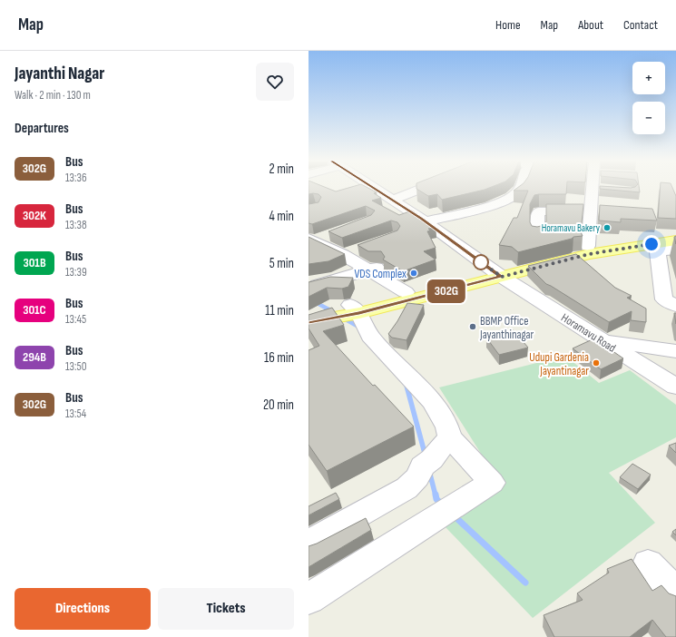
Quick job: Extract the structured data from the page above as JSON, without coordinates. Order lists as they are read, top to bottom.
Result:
{
  "streets": {
    "street": ["Horamavu Road"]
  },
  "places": [
    "Horamavu Bakery",
    "VDS Complex",
    "BBMP Office Jayanthinagar",
    "Udupi Gardenia Jayantinagar"
  ],
  "lines": ["bus line 302G"],
  "page": {
    "header": "Map",
    "nav": [
      "Home",
      "Map",
      "About",
      "Contact"
    ],
    "heading": [
      ["Jayanthi Nagar", "Walk · 2 min · 130 m"],
      "Departures"
    ],
    "on_map": "302G",
    "map_buttons": ["+", "−"],
    "list": [
      {
        "mark": "302G",
        "name": "Bus",
        "note": "13:36",
        "value": "2 min"
      },
      {
        "mark": "302K",
        "name": "Bus",
        "note": "13:38",
        "value": "4 min"
      },
      {
        "mark": "301B",
        "name": "Bus",
        "note": "13:39",
        "value": "5 min"
      },
      {
        "mark": "301C",
        "name": "Bus",
        "note": "13:45",
        "value": "11 min"
      },
      {
        "mark": "294B",
        "name": "Bus",
        "note": "13:50",
        "value": "16 min"
      },
      {
        "mark": "302G",
        "name": "Bus",
        "note": "13:54",
        "value": "20 min"
      }
    ],
    "buttons": ["Directions", "Tickets"]
  }
}
